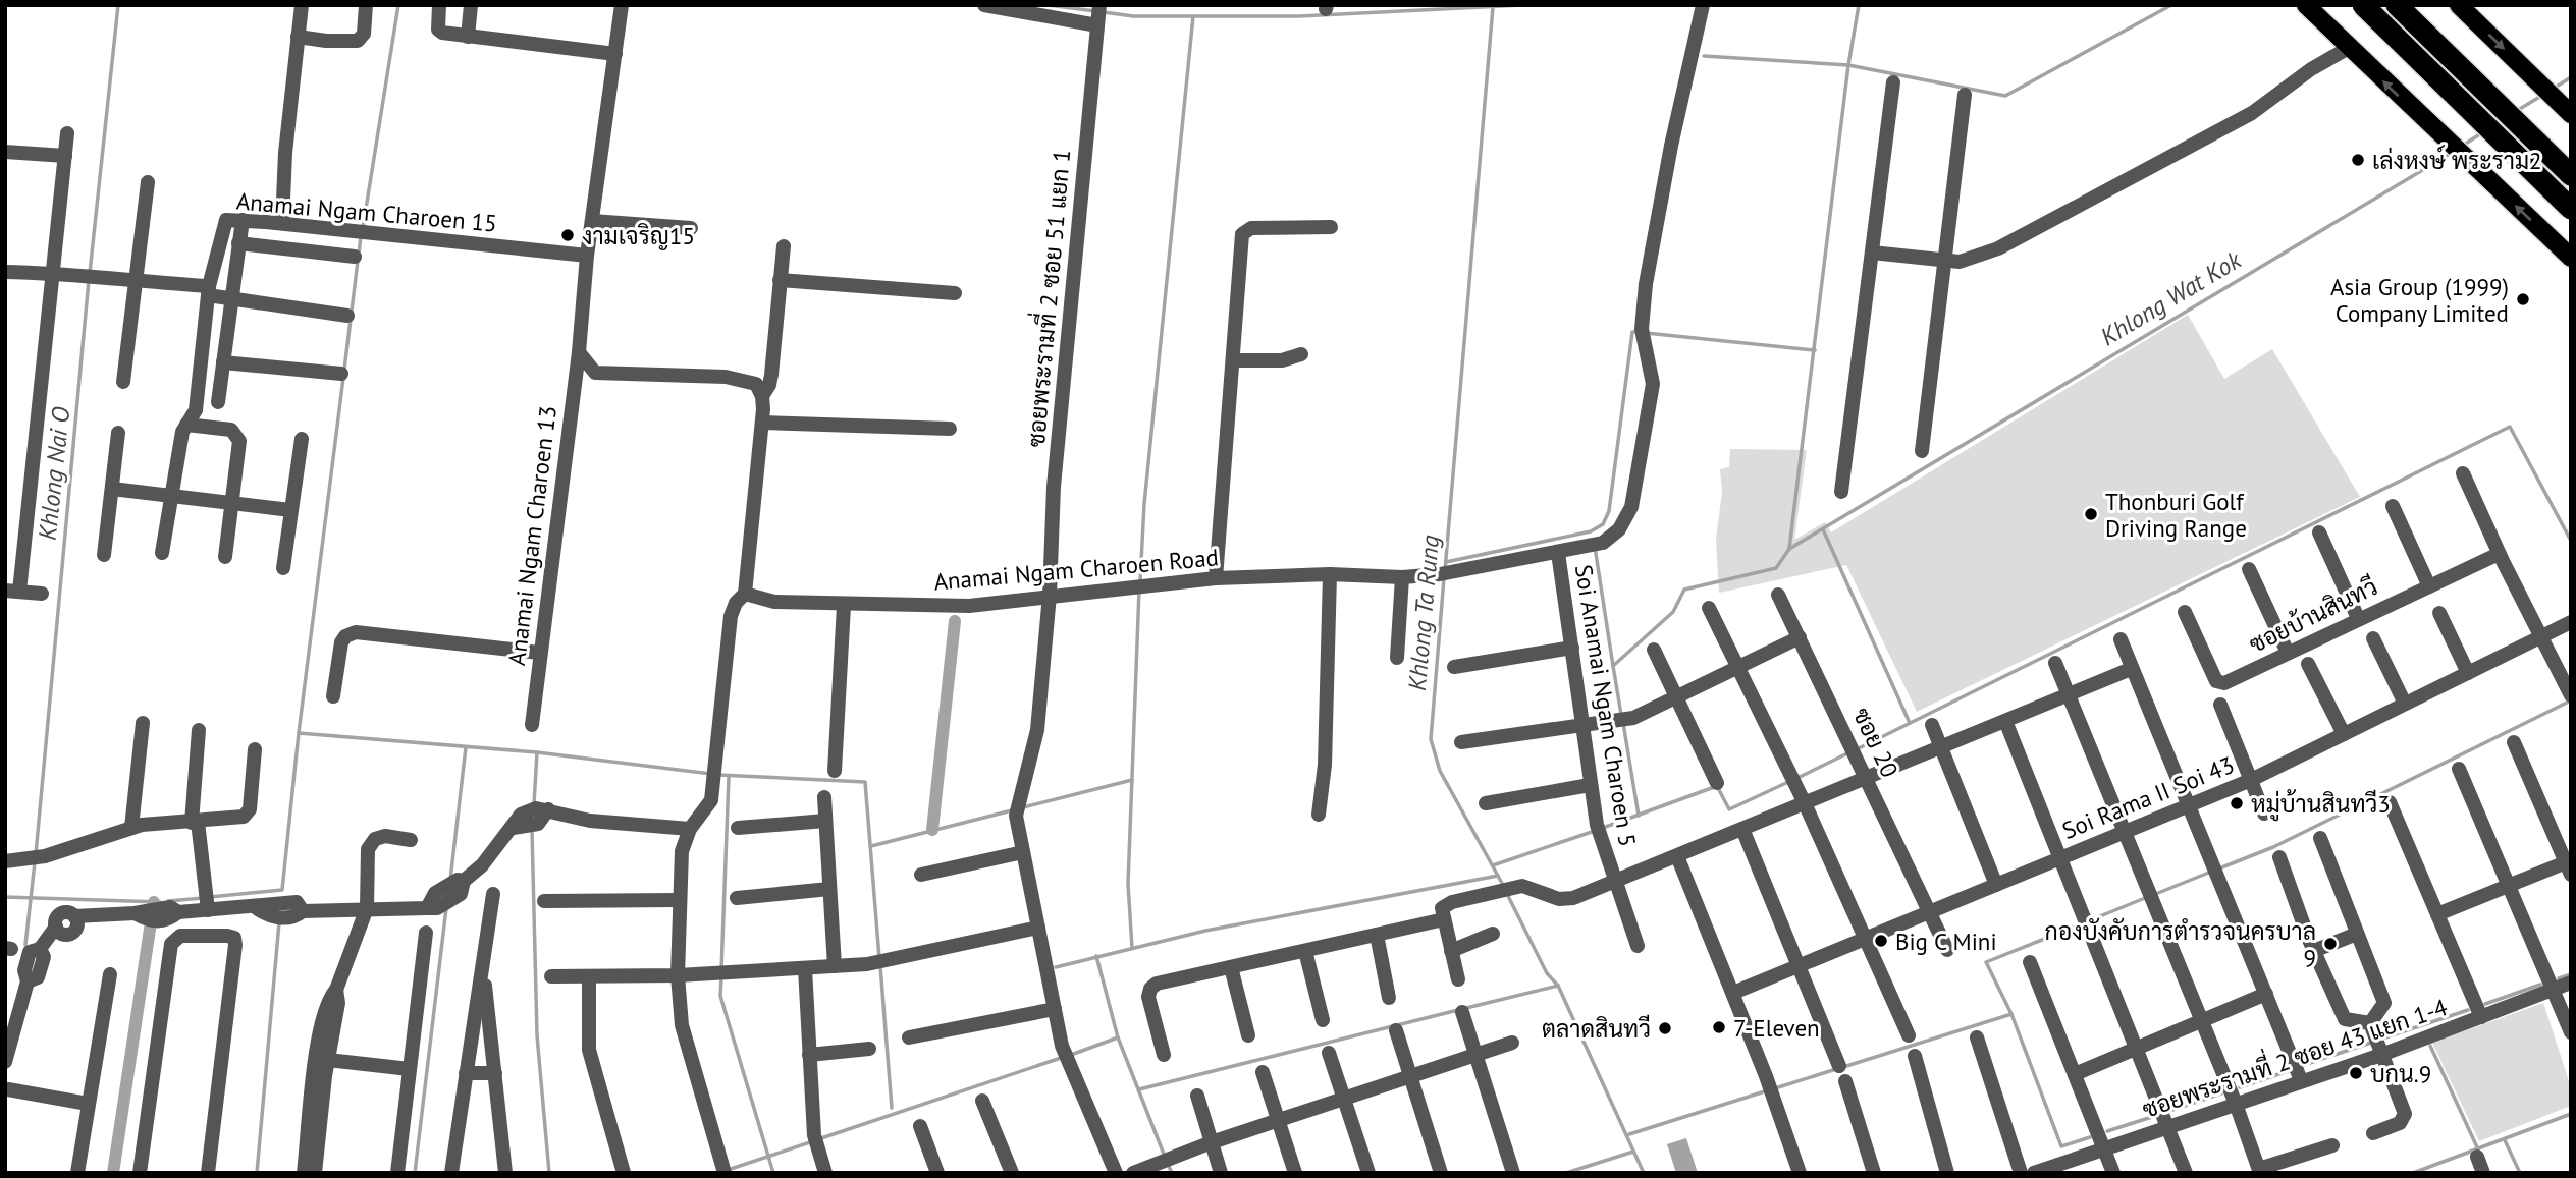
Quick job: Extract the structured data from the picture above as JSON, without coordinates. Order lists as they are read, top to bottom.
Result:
{
  "streets": {
    "street": [
      "Anamai Ngam Charoen 15",
      "ซอยพระรามที่ 2 ซอย 51 แยก 1",
      "Anamai Ngam Charoen 13",
      "Anamai Ngam Charoen Road",
      "ซอยบ้านสินทวี",
      "Soi Anamai Ngam Charoen 5",
      "ซอย 20",
      "Soi Rama II Soi 43",
      "ซอยพระรามที่ 2 ซอย 43 แยก 1-4"
    ]
  },
  "crossings": [
    ["ซอยพระรามที่ 2 ซอย 51 แยก 1", "Anamai Ngam Charoen Road"],
    ["Anamai Ngam Charoen Road", "Soi Anamai Ngam Charoen 5"],
    ["ซอย 20", "Soi Rama II Soi 43"]
  ],
  "water": ["Khlong Wat Kok", "Khlong Nai O", "Khlong Ta Rung"],
  "places": [
    "เล่งหงษ์ พระราม2",
    "งามเจริญ15",
    "Asia Group (1999) Company Limited",
    "Thonburi Golf Driving Range",
    "หมู่บ้านสินทวี3",
    "Big C Mini",
    "กองบังคับการตำรวจนครบาล 9",
    "7-Eleven",
    "ตลาดสินทวี",
    "บกน.9"
  ]
}
